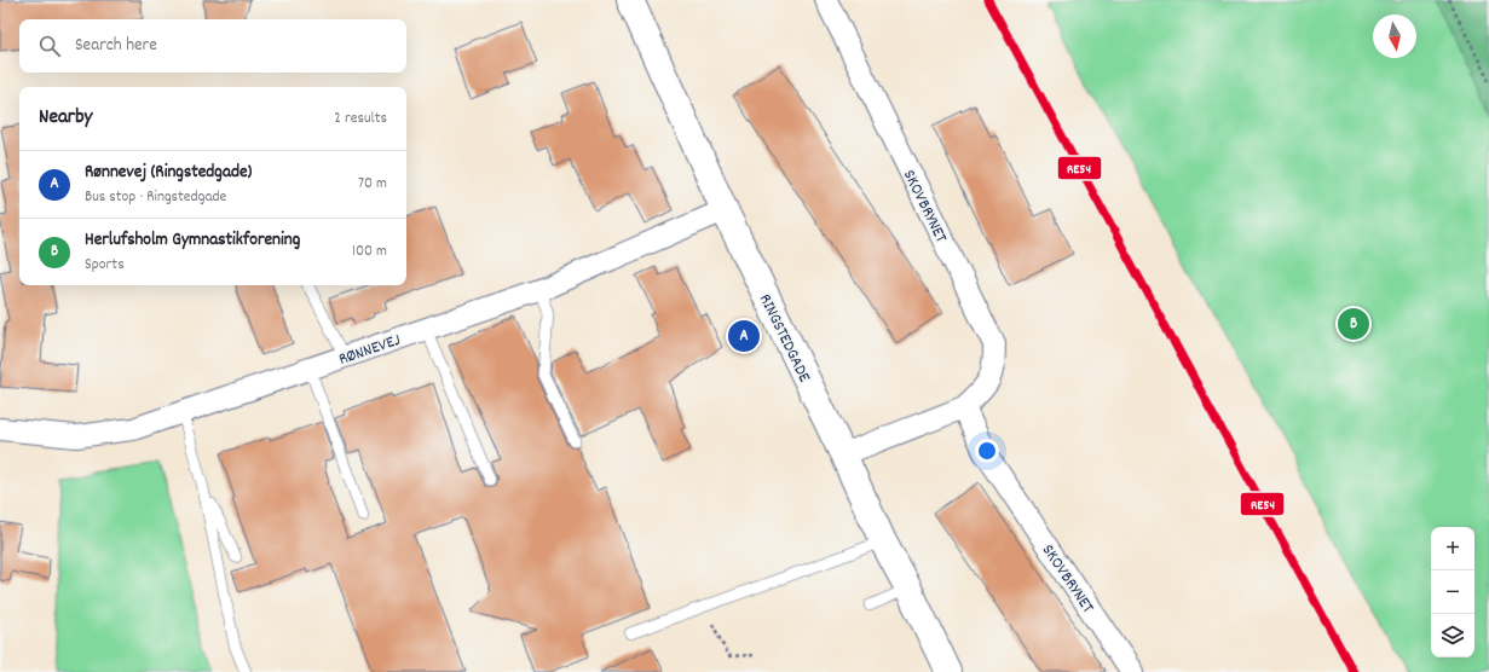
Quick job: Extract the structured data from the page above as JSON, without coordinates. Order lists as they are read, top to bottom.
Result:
{
  "streets": {
    "street": ["SKOVBRYNET", "RINGSTEDGADE", "RØNNEVEJ"]
  },
  "crossings": [
    ["SKOVBRYNET", "RINGSTEDGADE"],
    ["RINGSTEDGADE", "RØNNEVEJ"]
  ],
  "lines": ["transit line RE54"],
  "north": "bottom",
  "page": {
    "search": "Search here",
    "heading": ["Nearby", "2 results"],
    "list": [
      {
        "mark": "A",
        "name": "Rønnevej (Ringstedgade)",
        "note": "Bus stop · Ringstedgade",
        "value": "70 m"
      },
      {
        "mark": "B",
        "name": "Herlufsholm Gymnastikforening",
        "note": "Sports",
        "value": "100 m"
      }
    ],
    "pins": ["B", "A"],
    "map_buttons": ["+", "−"]
  }
}
